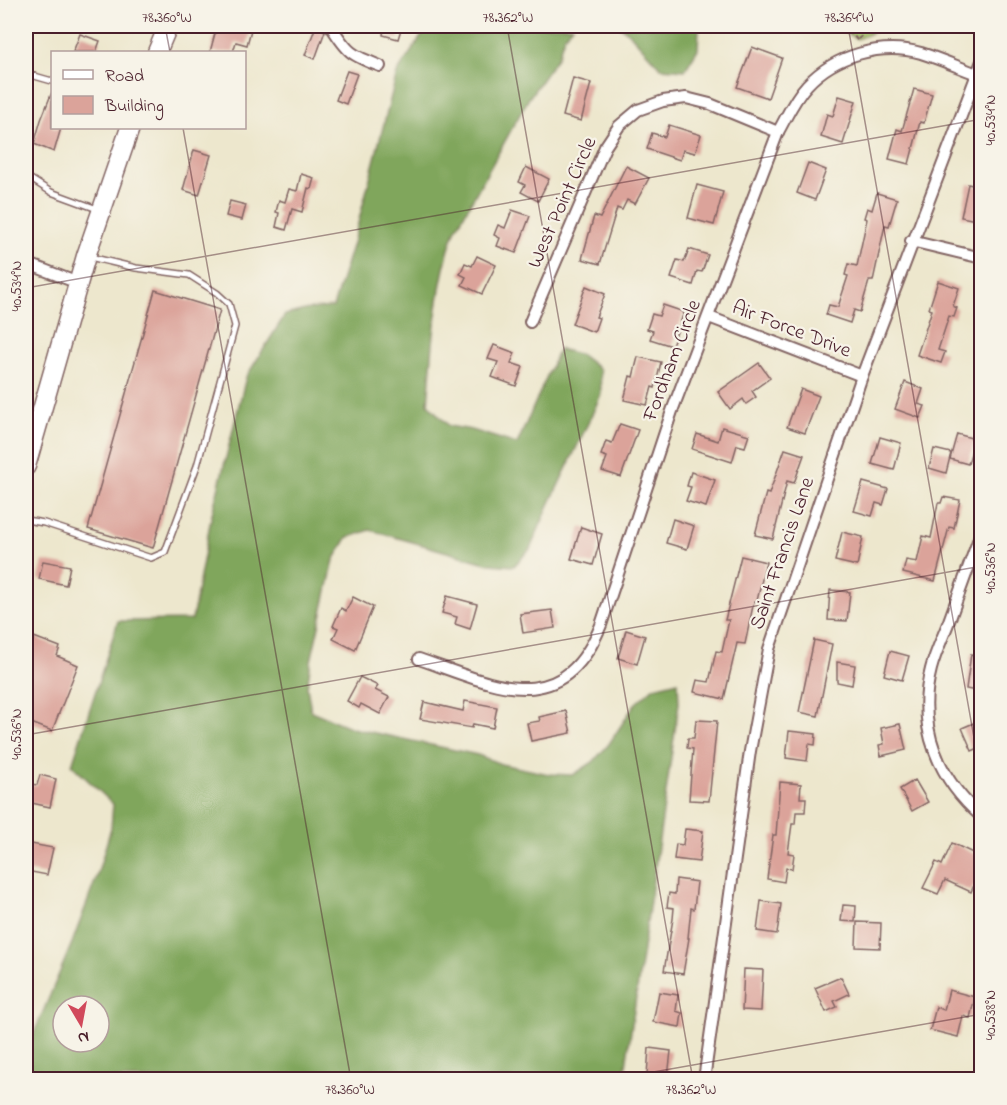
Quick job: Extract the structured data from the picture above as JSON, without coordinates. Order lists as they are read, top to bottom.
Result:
{
  "streets": {
    "street": [
      "West Point Circle",
      "Air Force Drive",
      "Fordham Circle",
      "Saint Francis Lane"
    ]
  },
  "crossings": [
    ["West Point Circle", "Fordham Circle"],
    ["Air Force Drive", "Fordham Circle"],
    ["Air Force Drive", "Saint Francis Lane"],
    ["Fordham Circle", "Saint Francis Lane"]
  ],
  "legend": ["Road", "Building"],
  "north": "bottom",
  "coordinates": [
    "78.360°W",
    "78.362°W",
    "78.364°W",
    "40.534°N",
    "40.536°N",
    "40.538°N"
  ]
}
